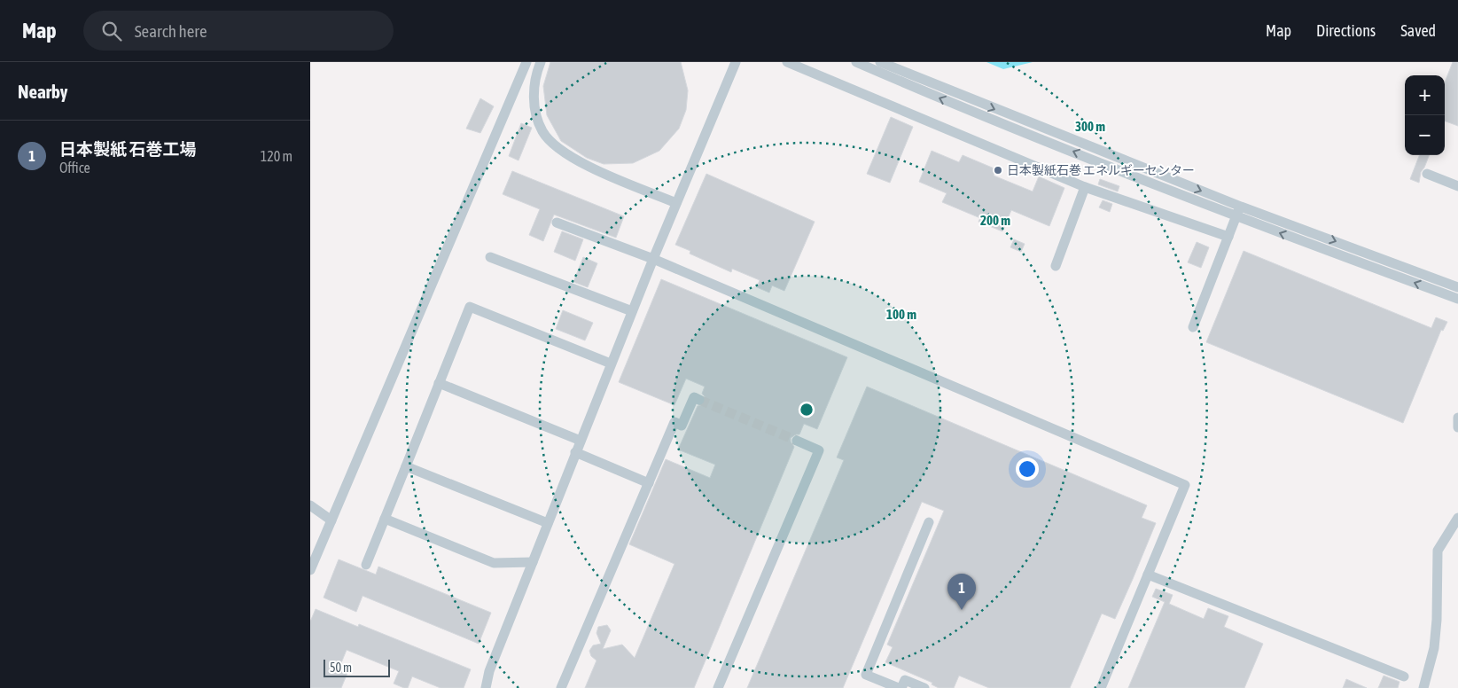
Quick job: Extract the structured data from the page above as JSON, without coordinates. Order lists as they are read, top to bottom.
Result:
{
  "places": ["日本製紙石巻 エネルギーセンター"],
  "scale_bar": "50 m",
  "page": {
    "header": "Map",
    "search": "Search here",
    "nav": ["Map", "Directions", "Saved"],
    "heading": "Nearby",
    "map_buttons": ["+", "−"],
    "list": [
      {
        "mark": "1",
        "name": "日本製紙 石巻工場",
        "note": "Office",
        "value": "120 m"
      }
    ],
    "pins": "1",
    "scale": "50 m"
  },
  "rings": ["300 m", "200 m", "100 m"]
}
